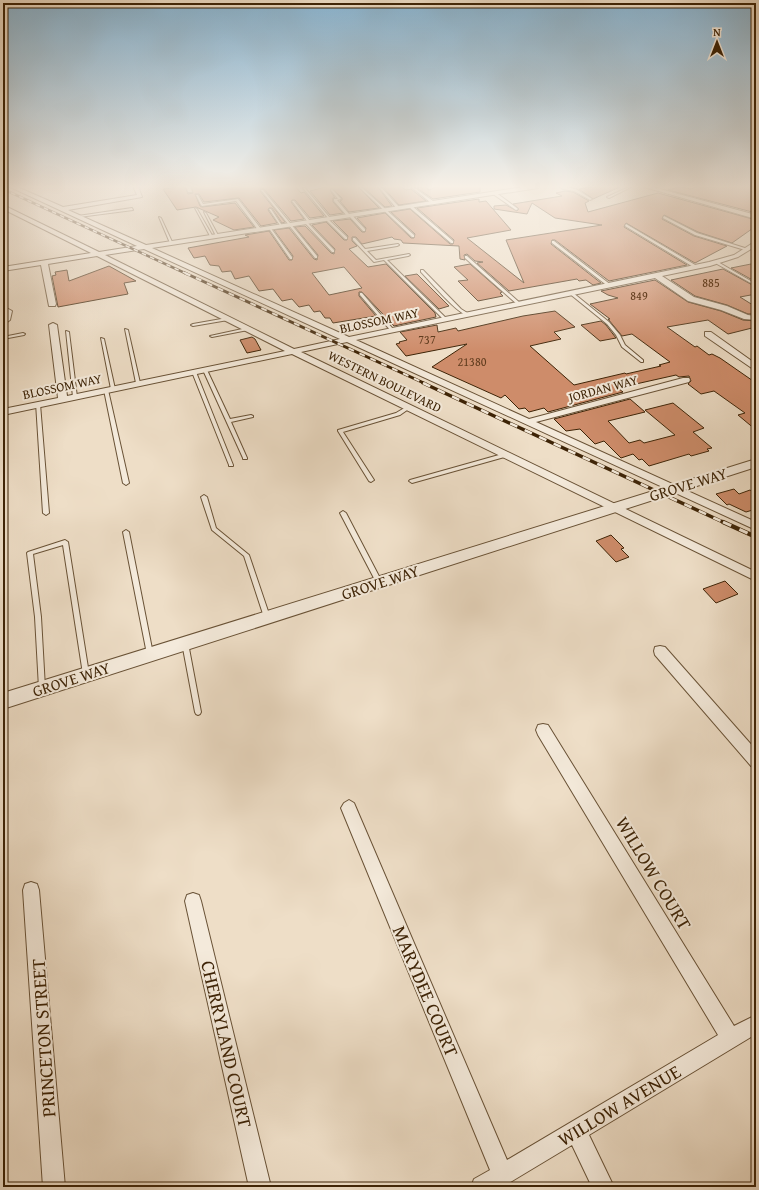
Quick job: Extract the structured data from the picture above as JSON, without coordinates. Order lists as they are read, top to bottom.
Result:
{
  "streets": {
    "street": [
      "BLOSSOM WAY",
      "WESTERN BOULEVARD",
      "JORDAN WAY",
      "GROVE WAY",
      "WILLOW COURT",
      "MARYDEE COURT",
      "PRINCETON STREET",
      "CHERRYLAND COURT",
      "WILLOW AVENUE"
    ]
  },
  "crossings": [
    ["BLOSSOM WAY", "WESTERN BOULEVARD"],
    ["WESTERN BOULEVARD", "JORDAN WAY"],
    ["WESTERN BOULEVARD", "GROVE WAY"],
    ["WILLOW COURT", "WILLOW AVENUE"],
    ["MARYDEE COURT", "WILLOW AVENUE"]
  ],
  "house_numbers": [
    "885",
    "849",
    "737",
    "21380"
  ],
  "north": "top"
}
